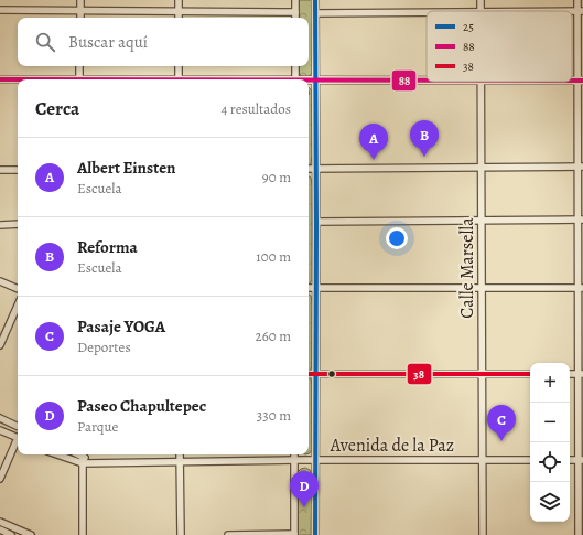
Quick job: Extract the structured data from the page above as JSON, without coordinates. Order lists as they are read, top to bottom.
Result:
{
  "streets": {
    "street": ["Calle Marsella", "Avenida de la Paz"]
  },
  "crossings": [
    ["Calle Marsella", "Avenida de la Paz"]
  ],
  "lines": ["transit line 25", "transit line 88", "transit line 38"],
  "legend": ["25", "88", "38"],
  "page": {
    "search": "Buscar aquí",
    "heading": ["Cerca", "4 resultados"],
    "pins": [
      "B",
      "A",
      "C",
      "D"
    ],
    "list": [
      {
        "mark": "A",
        "name": "Albert Einsten",
        "note": "Escuela",
        "value": "90 m"
      },
      {
        "mark": "B",
        "name": "Reforma",
        "note": "Escuela",
        "value": "100 m"
      },
      {
        "mark": "C",
        "name": "Pasaje YOGA",
        "note": "Deportes",
        "value": "260 m"
      },
      {
        "mark": "D",
        "name": "Paseo Chapultepec",
        "note": "Parque",
        "value": "330 m"
      }
    ],
    "map_buttons": ["+", "−"]
  }
}
